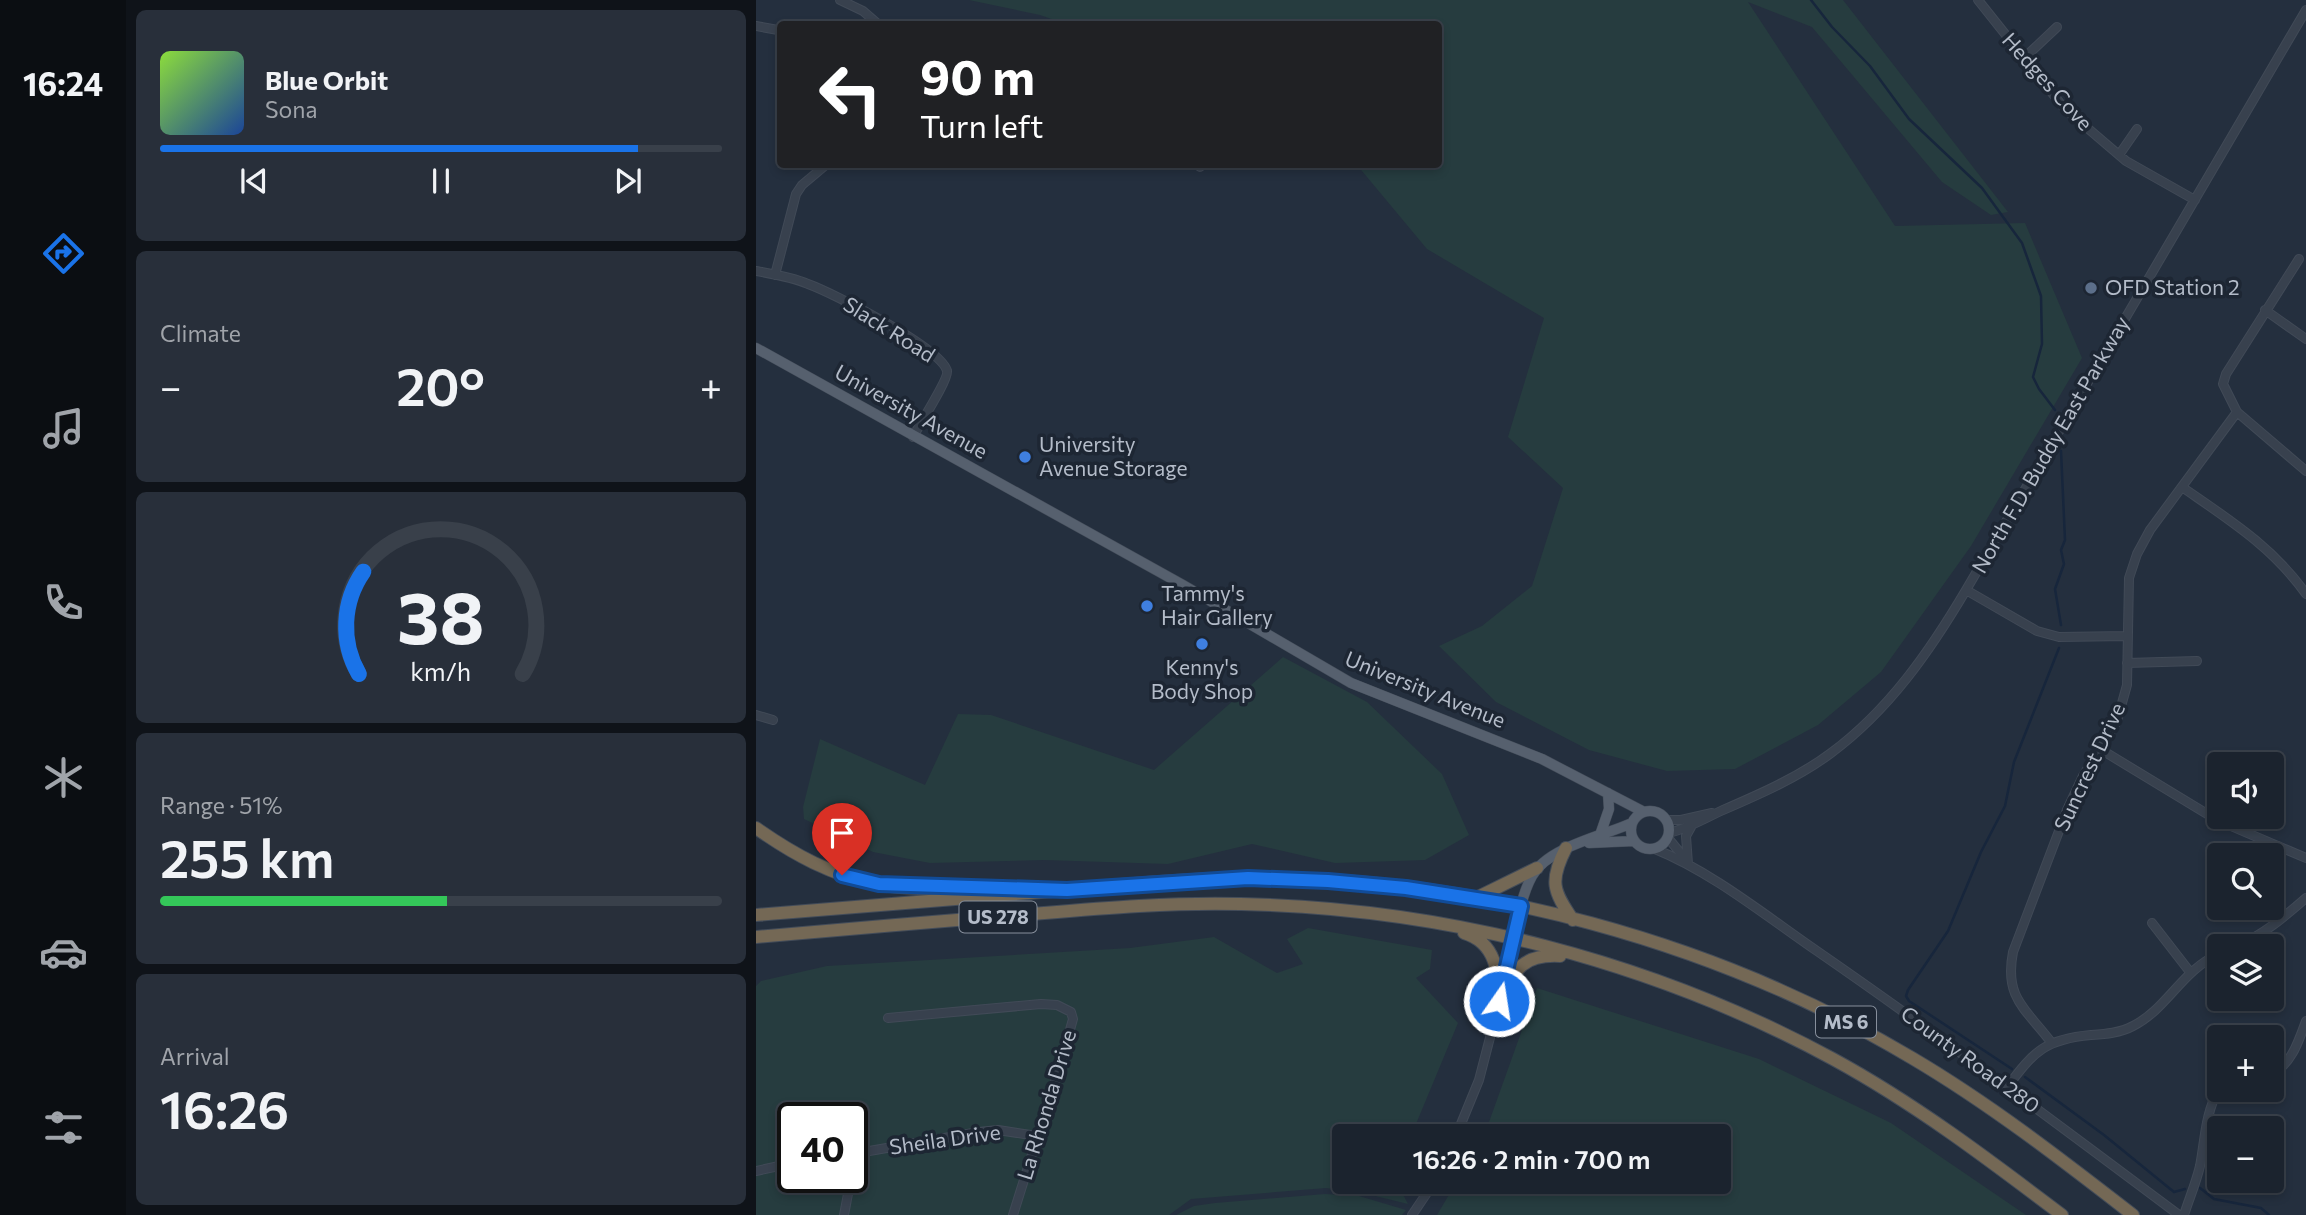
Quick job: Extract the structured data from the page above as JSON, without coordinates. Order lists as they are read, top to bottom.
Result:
{
  "streets": {
    "highway": ["US 278", "MS 6"],
    "main road": ["University Avenue"],
    "street": [
      "Hedges Cove",
      "Slack Road",
      "North F.D. Buddy East Parkway",
      "Suncrest Drive",
      "County Road 280",
      "La Rhonda Drive",
      "Sheila Drive"
    ]
  },
  "crossings": [
    ["Hedges Cove", "North F.D. Buddy East Parkway"],
    ["Slack Road", "University Avenue"],
    ["US 278", "MS 6"],
    ["La Rhonda Drive", "Sheila Drive"]
  ],
  "places": [
    "OFD Station 2",
    "University Avenue Storage",
    "Tammy's Hair Gallery",
    "Kenny's Body Shop"
  ],
  "page": {
    "tabs": "16:24",
    "turn": ["90 m", "Turn left"],
    "song": ["Blue Orbit", "Sona"],
    "tile": [
      "Climate",
      ["Range · 51%", "255 km"],
      ["Arrival", "16:26"]
    ],
    "heat": ["−", "20°", "+"],
    "map_buttons": ["+", "−"],
    "limit": "40",
    "trip": "16:26 · 2 min · 700 m",
    "gauge": ["38", "km/h"]
  }
}
